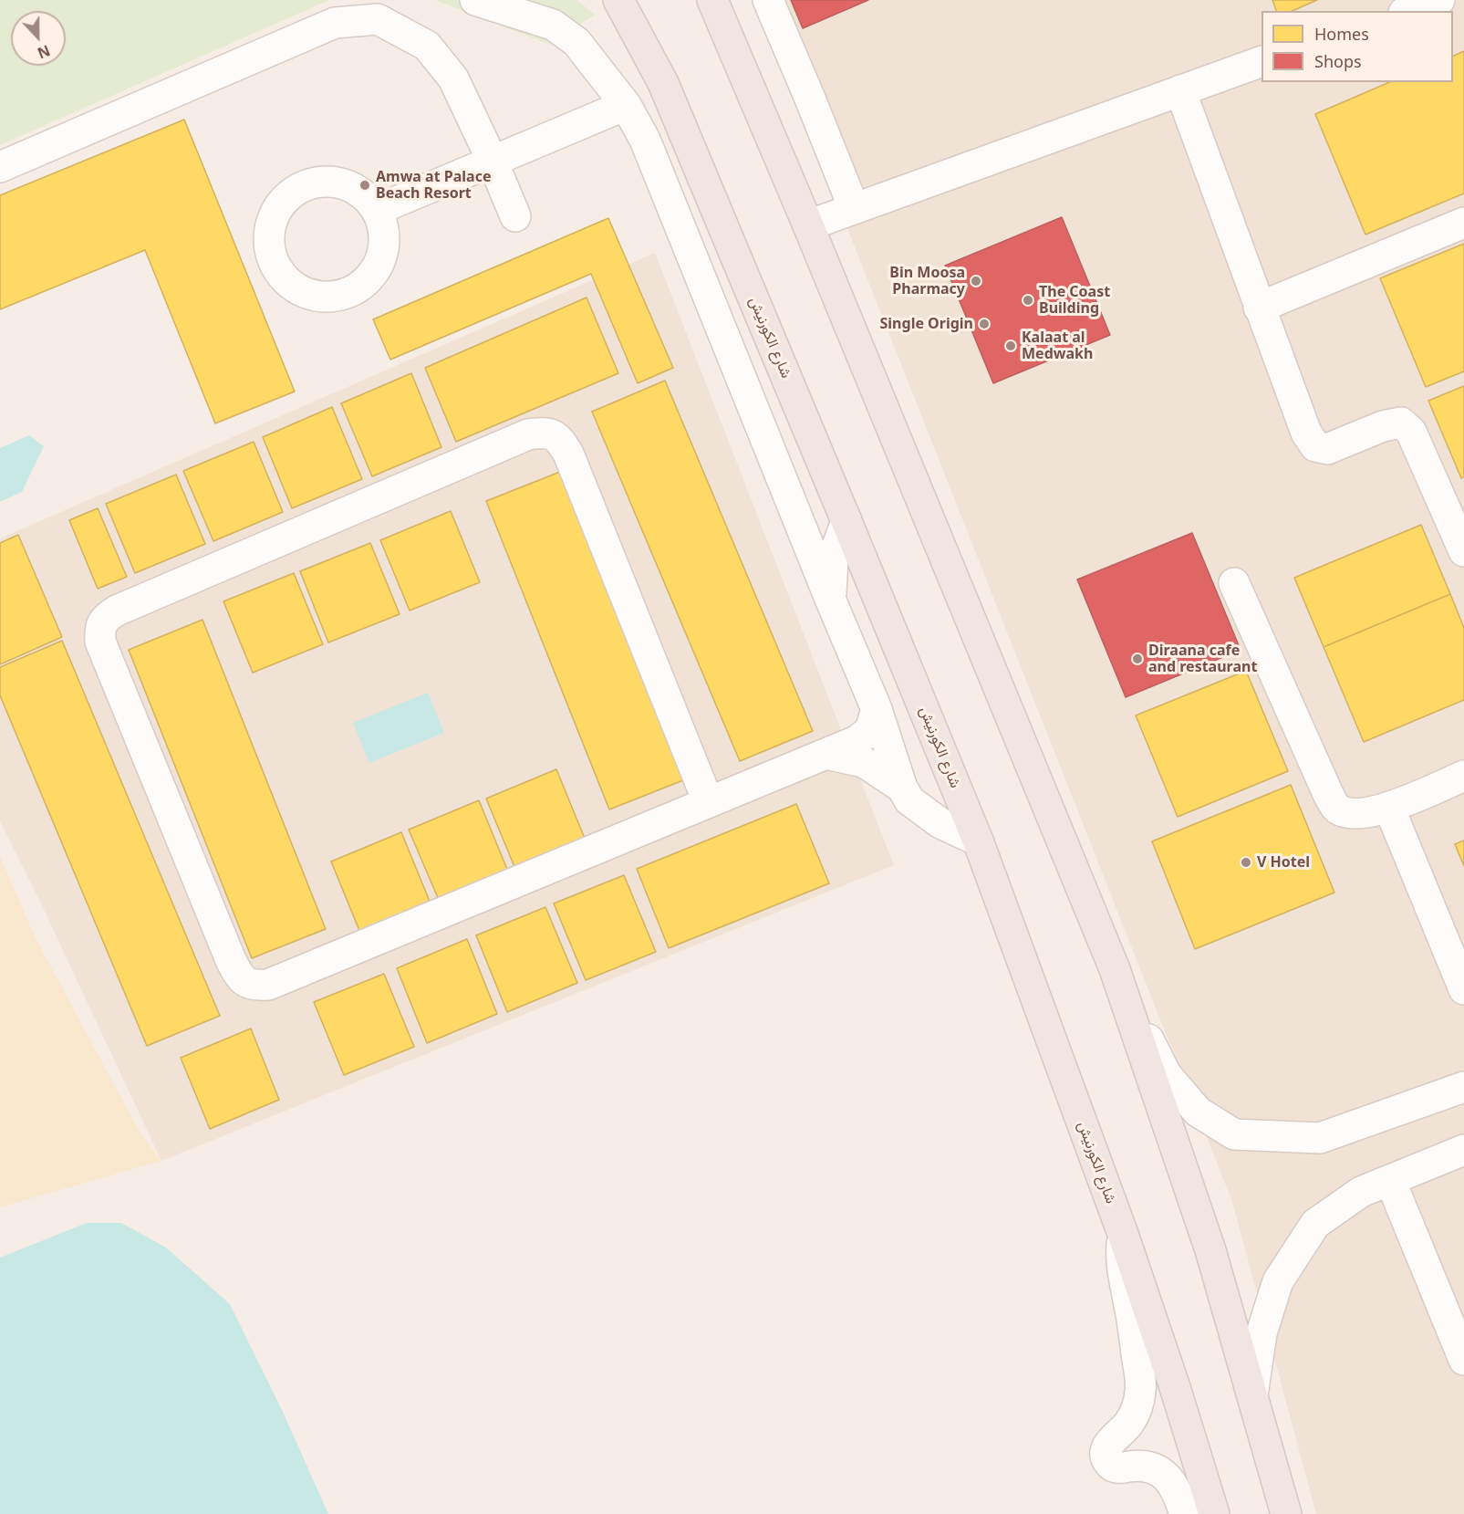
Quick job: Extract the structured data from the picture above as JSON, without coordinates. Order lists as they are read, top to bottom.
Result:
{
  "streets": {
    "highway": ["شارع الكورنيش"]
  },
  "places": [
    "Amwa at Palace Beach Resort",
    "Bin Moosa Pharmacy",
    "The Coast Building",
    "Single Origin",
    "Kalaat al Medwakh",
    "Diraana cafe and restaurant",
    "V Hotel"
  ],
  "legend": ["Homes", "Shops"],
  "north": "bottom"
}
